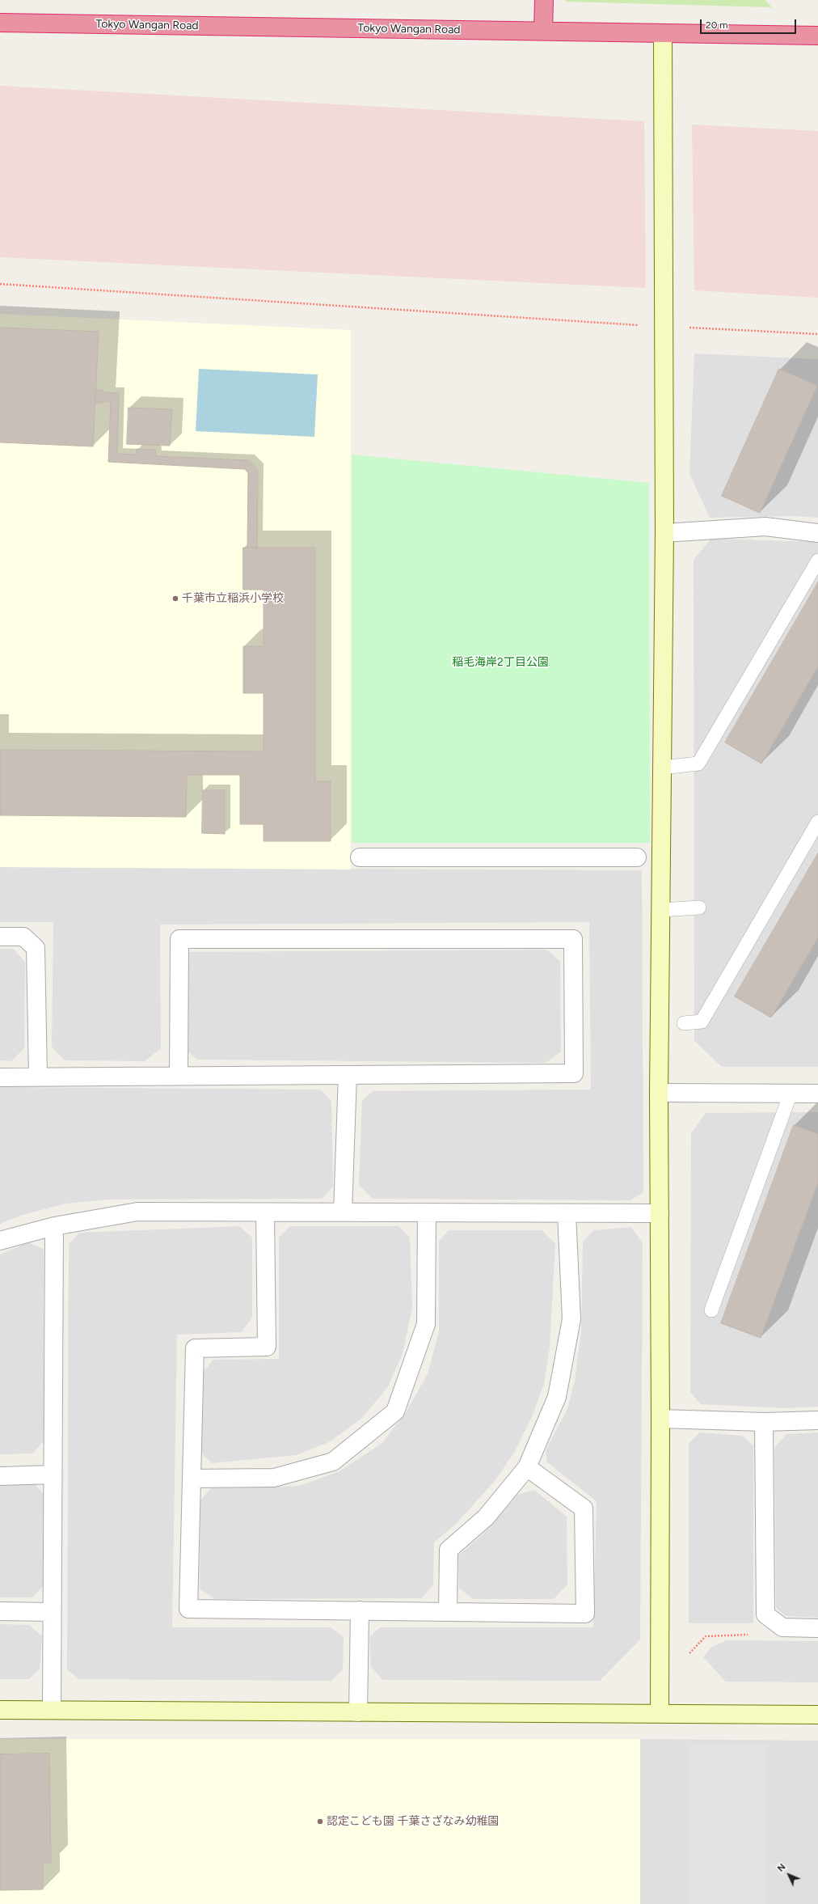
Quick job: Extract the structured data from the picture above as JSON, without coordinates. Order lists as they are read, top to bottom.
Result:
{
  "streets": {
    "highway": ["Tokyo Wangan Road"]
  },
  "parks": ["稲毛海岸2丁目公園"],
  "places": ["千葉市立稲浜小学校", "認定こども園 千葉さざなみ幼稚園"],
  "scale_bar": "20 m",
  "north": "top left"
}
